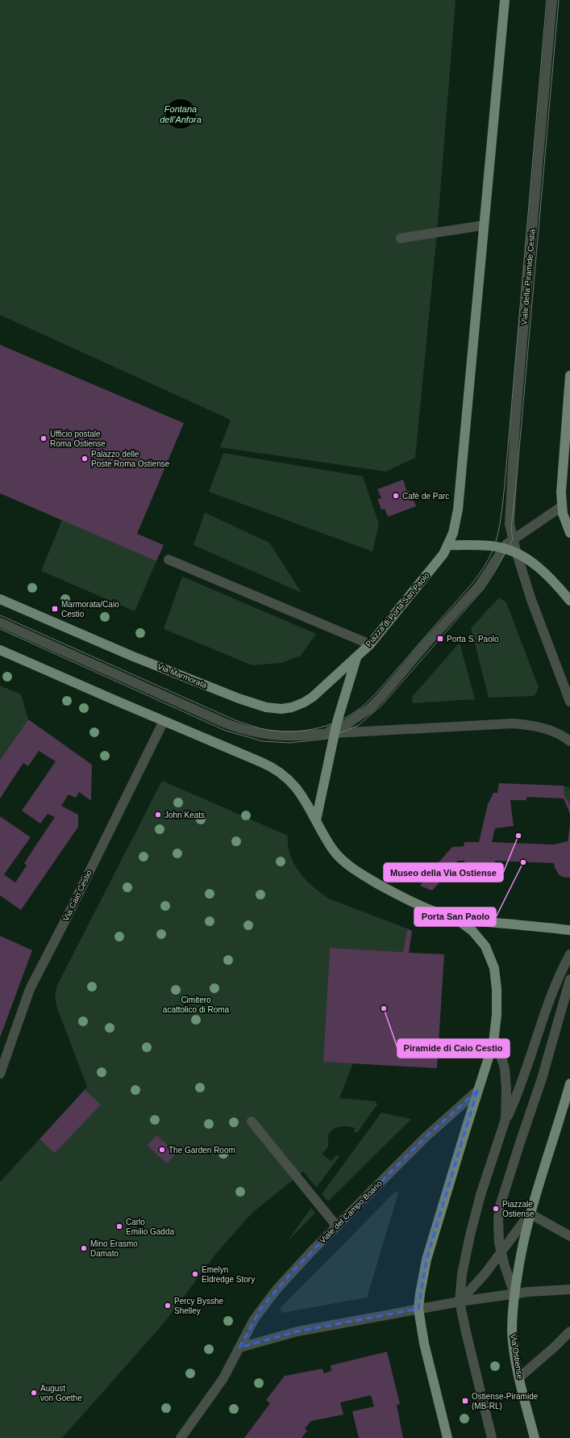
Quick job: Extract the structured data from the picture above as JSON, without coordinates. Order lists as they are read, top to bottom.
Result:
{
  "streets": {
    "main road": ["Piazza di Porta San Paolo", "Via Marmorata", "Via Ostiense"],
    "street": ["Viale della Piramide Cestia", "Via Caio Cestio", "Viale del Campo Boario"]
  },
  "crossings": [
    ["Piazza di Porta San Paolo", "Via Marmorata"]
  ],
  "water": ["Fontana dell'Anfora"],
  "parks": ["Cimitero acattolico di Roma"],
  "places": {
    "other": [
      "Ufficio postale Roma Ostiense",
      "Palazzo delle Poste Roma Ostiense",
      "Cafè de Parc",
      "John Keats",
      "Museo della Via Ostiense",
      "Porta San Paolo",
      "Piramide di Caio Cestio",
      "The Garden Room",
      "Piazzale Ostiense",
      "Carlo Emilio Gadda",
      "Mino Erasmo Damato",
      "Emelyn Eldredge Story",
      "Percy Bysshe Shelley",
      "August von Goethe"
    ],
    "transit": ["Marmorata/Caio Cestio", "Porta S. Paolo", "Ostiense-Piramide (MB-RL)"]
  }
}
